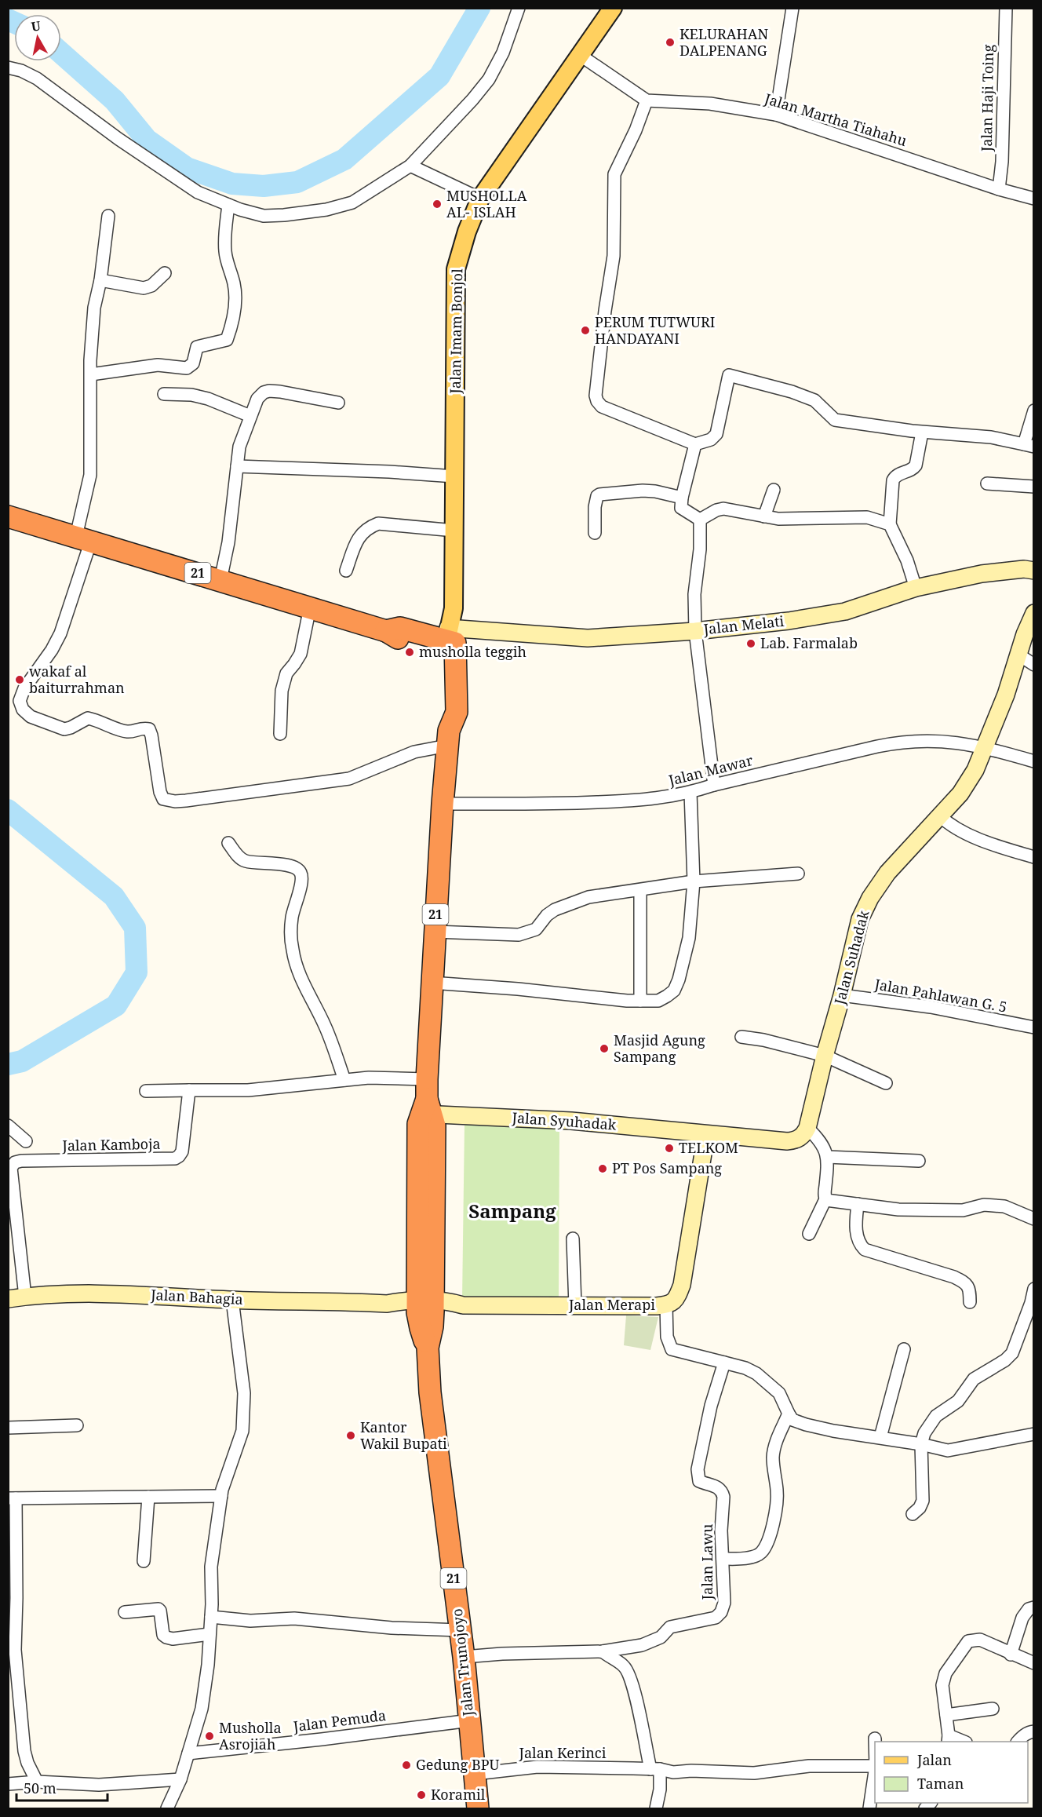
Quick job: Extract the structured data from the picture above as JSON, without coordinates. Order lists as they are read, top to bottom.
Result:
{
  "streets": {
    "highway": ["21", "Jalan Trunojoyo"],
    "main road": ["Jalan Imam Bonjol"],
    "street": [
      "Jalan Haji Toing",
      "Jalan Martha Tiahahu",
      "Jalan Melati",
      "Jalan Mawar",
      "Jalan Suhadak",
      "Jalan Pahlawan G. 5",
      "Jalan Syuhadak",
      "Jalan Kamboja",
      "Jalan Bahagia",
      "Jalan Merapi",
      "Jalan Lawu",
      "Jalan Pemuda",
      "Jalan Kerinci"
    ]
  },
  "crossings": [
    ["Jalan Haji Toing", "Jalan Martha Tiahahu"],
    ["Jalan Imam Bonjol", "21"],
    ["Jalan Imam Bonjol", "Jalan Melati"],
    ["21", "Jalan Melati"],
    ["21", "Jalan Mawar"],
    ["21", "Jalan Syuhadak"],
    ["21", "Jalan Bahagia"],
    ["21", "Jalan Merapi"],
    ["21", "Jalan Trunojoyo"],
    ["Jalan Mawar", "Jalan Suhadak"],
    ["Jalan Suhadak", "Jalan Pahlawan G. 5"],
    ["Jalan Syuhadak", "Jalan Merapi"],
    ["Jalan Kamboja", "Jalan Bahagia"],
    ["Jalan Bahagia", "Jalan Merapi"],
    ["Jalan Bahagia", "Jalan Trunojoyo"],
    ["Jalan Merapi", "Jalan Trunojoyo"],
    ["Jalan Lawu", "Jalan Trunojoyo"],
    ["Jalan Trunojoyo", "Jalan Pemuda"],
    ["Jalan Trunojoyo", "Jalan Kerinci"]
  ],
  "districts": ["Sampang"],
  "places": [
    "KELURAHAN DALPENANG",
    "MUSHOLLA AL- ISLAH",
    "PERUM TUTWURI HANDAYANI",
    "Lab. Farmalab",
    "musholla teggih",
    "wakaf al baiturrahman",
    "Masjid Agung Sampang",
    "TELKOM",
    "PT Pos Sampang",
    "Kantor Wakil Bupati",
    "Musholla Asrojiah",
    "Gedung BPU",
    "Koramil"
  ],
  "legend": ["Jalan", "Taman"],
  "scale_bar": "50 m",
  "north": "top"
}
